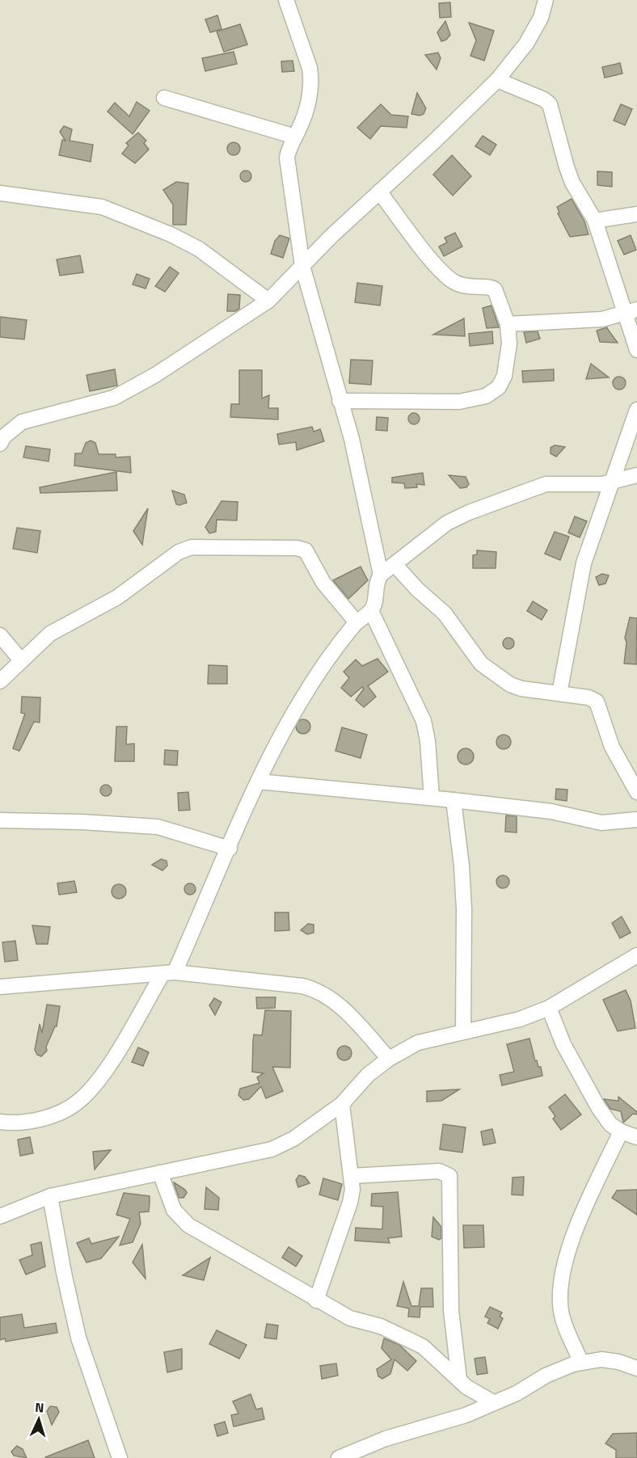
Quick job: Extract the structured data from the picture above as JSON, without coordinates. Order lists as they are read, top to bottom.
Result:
{
  "north": "top"
}
